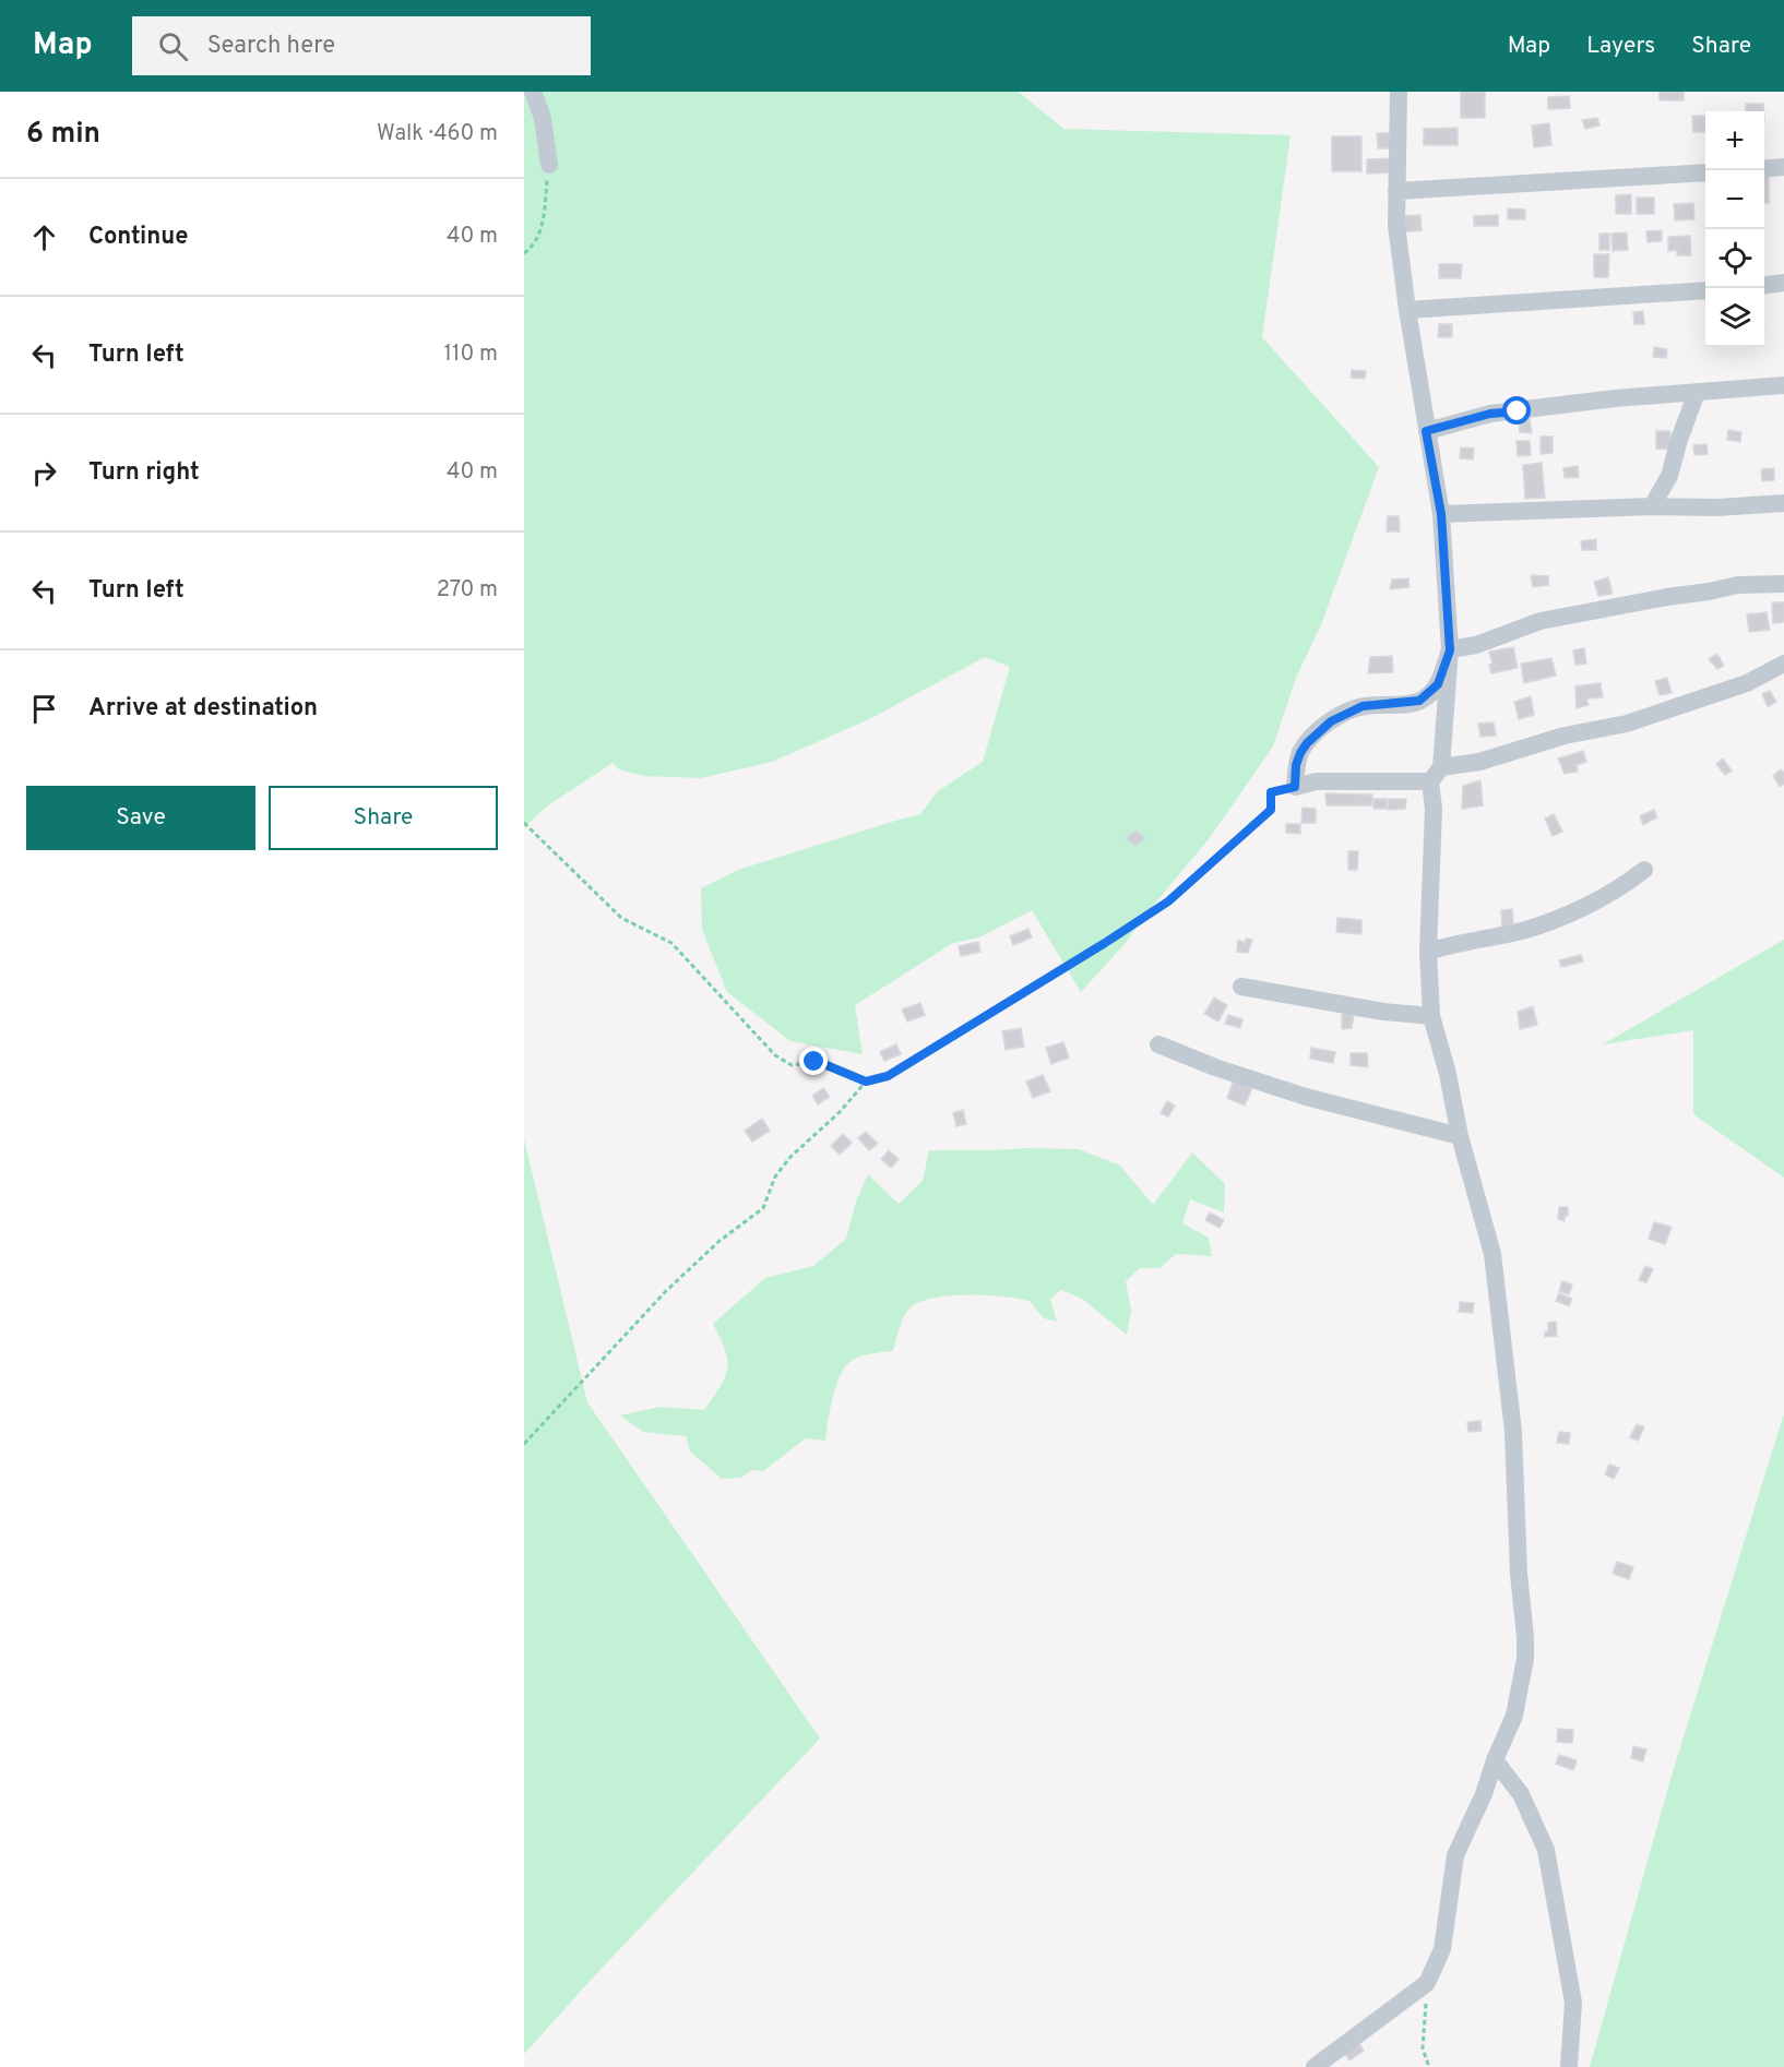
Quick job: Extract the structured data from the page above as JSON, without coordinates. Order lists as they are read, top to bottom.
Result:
{
  "page": {
    "header": "Map",
    "search": "Search here",
    "nav": ["Map", "Layers", "Share"],
    "heading": ["6 min", "Walk · 460 m"],
    "map_buttons": ["+", "−"],
    "list": [
      ["Continue", "40 m"],
      ["Turn left", "110 m"],
      ["Turn right", "40 m"],
      ["Turn left", "270 m"],
      "Arrive at destination"
    ],
    "buttons": ["Save", "Share"]
  }
}
